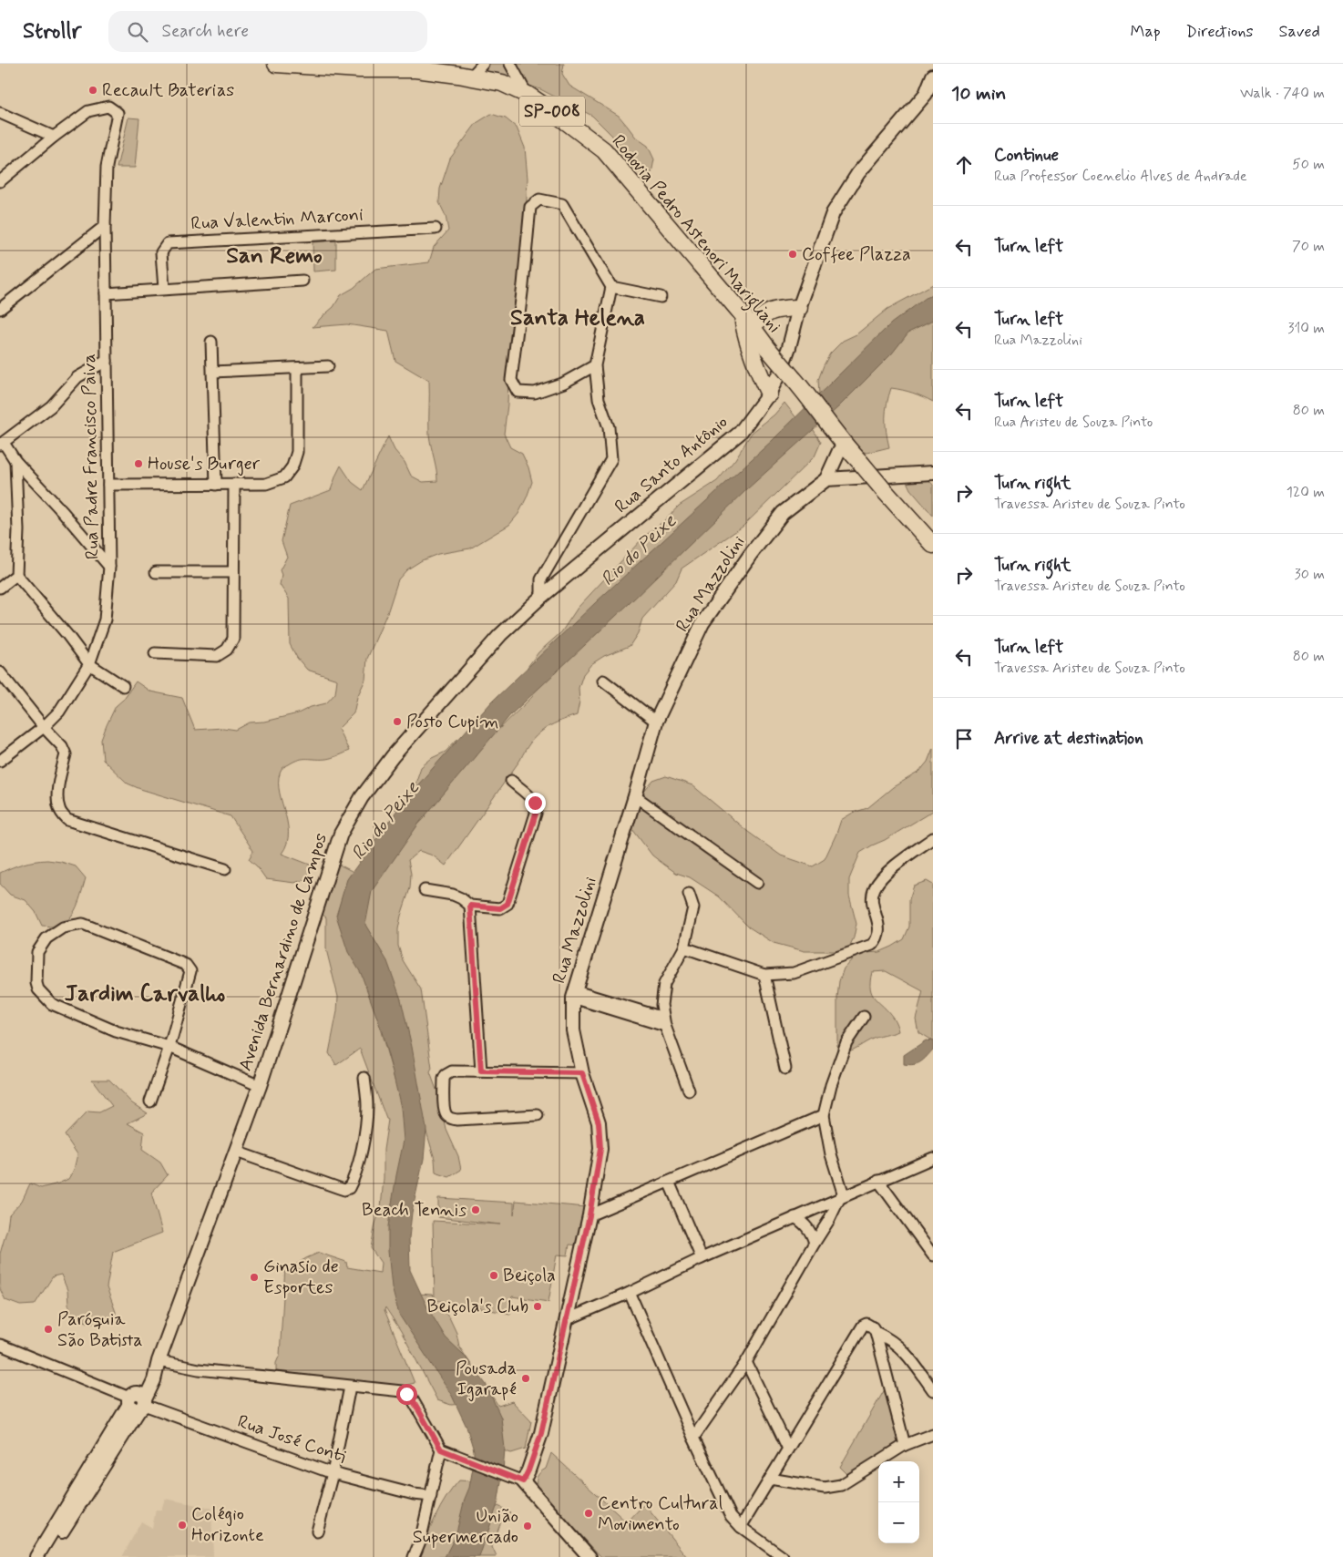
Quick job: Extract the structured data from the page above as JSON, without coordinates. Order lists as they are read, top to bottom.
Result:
{
  "streets": {
    "main road": ["SP-008", "Rodovia Pedro Astenori Marigliani"],
    "street": [
      "Rua Valentin Marconi",
      "Rua Padre Francisco Paiva",
      "Rua Santo Antônio",
      "Rua Mazzolini",
      "Avenida Bernardino de Campos",
      "Rua José Conti"
    ]
  },
  "crossings": [
    ["Rodovia Pedro Astenori Marigliani", "Rua Mazzolini"],
    ["Rua Santo Antônio", "Avenida Bernardino de Campos"],
    ["Avenida Bernardino de Campos", "Rua José Conti"]
  ],
  "districts": ["San Remo", "Santa Helena", "Jardim Carvalho"],
  "water": ["Rio do Peixe"],
  "places": [
    "Recault Baterias",
    "Coffee Plazza",
    "House's Burger",
    "Posto Cupim",
    "Beach Tennis",
    "Beiçola",
    "Ginasio de Esportes",
    "Beiçola's Club",
    "Paróquia São Batista",
    "Pousada Igarapé",
    "Centro Cultural Movimento",
    "Colégio Horizonte",
    "União Supermercado"
  ],
  "page": {
    "header": "Strollr",
    "search": "Search here",
    "nav": ["Map", "Directions", "Saved"],
    "heading": ["10 min", "Walk · 740 m"],
    "list": [
      ["Continue", "Rua Professor Coenelio Alves de Andrade", "50 m"],
      ["Turn left", "70 m"],
      ["Turn left", "Rua Mazzolini", "310 m"],
      ["Turn left", "Rua Aristeu de Souza Pinto", "80 m"],
      ["Turn right", "Travessa Aristeu de Souza Pinto", "120 m"],
      ["Turn right", "Travessa Aristeu de Souza Pinto", "30 m"],
      ["Turn left", "Travessa Aristeu de Souza Pinto", "80 m"],
      "Arrive at destination"
    ],
    "map_buttons": ["+", "−"]
  }
}
